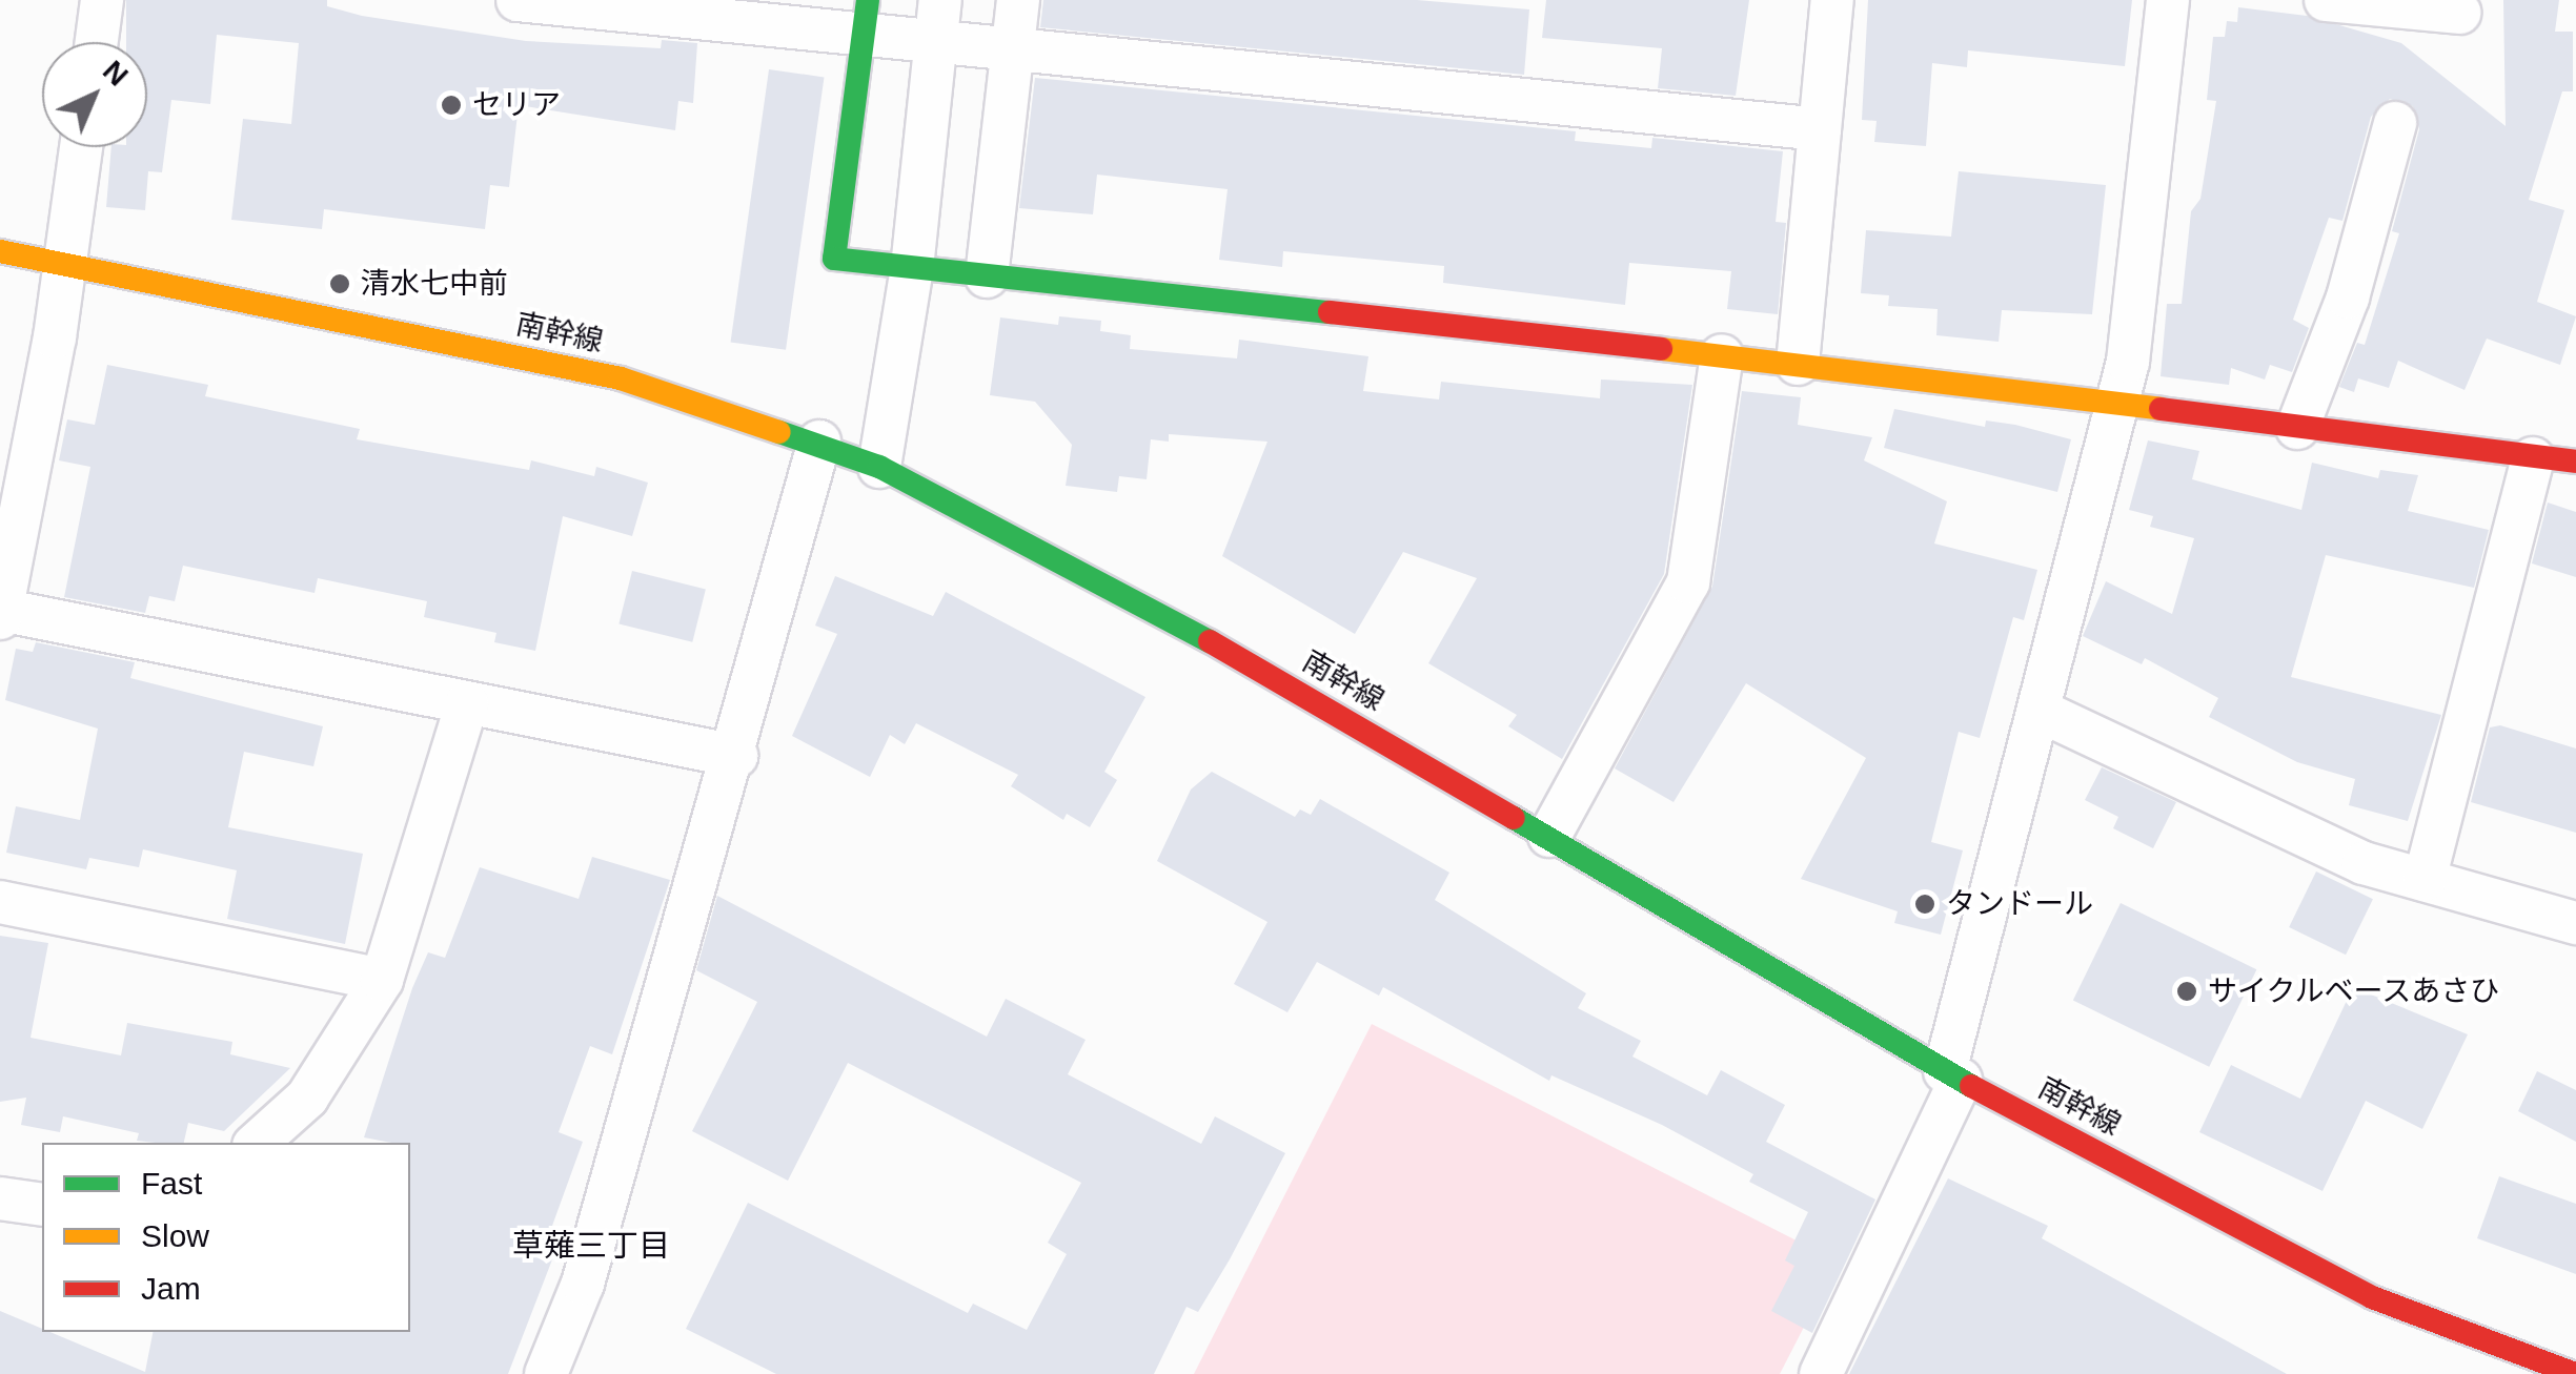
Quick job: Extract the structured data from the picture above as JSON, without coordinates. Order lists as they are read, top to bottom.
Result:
{
  "streets": {
    "main road": ["南幹線"]
  },
  "districts": ["草薙三丁目"],
  "places": [
    "セリア",
    "清水七中前",
    "タンドール",
    "サイクルベースあさひ"
  ],
  "legend": ["Fast", "Slow", "Jam"],
  "north": "top right"
}
